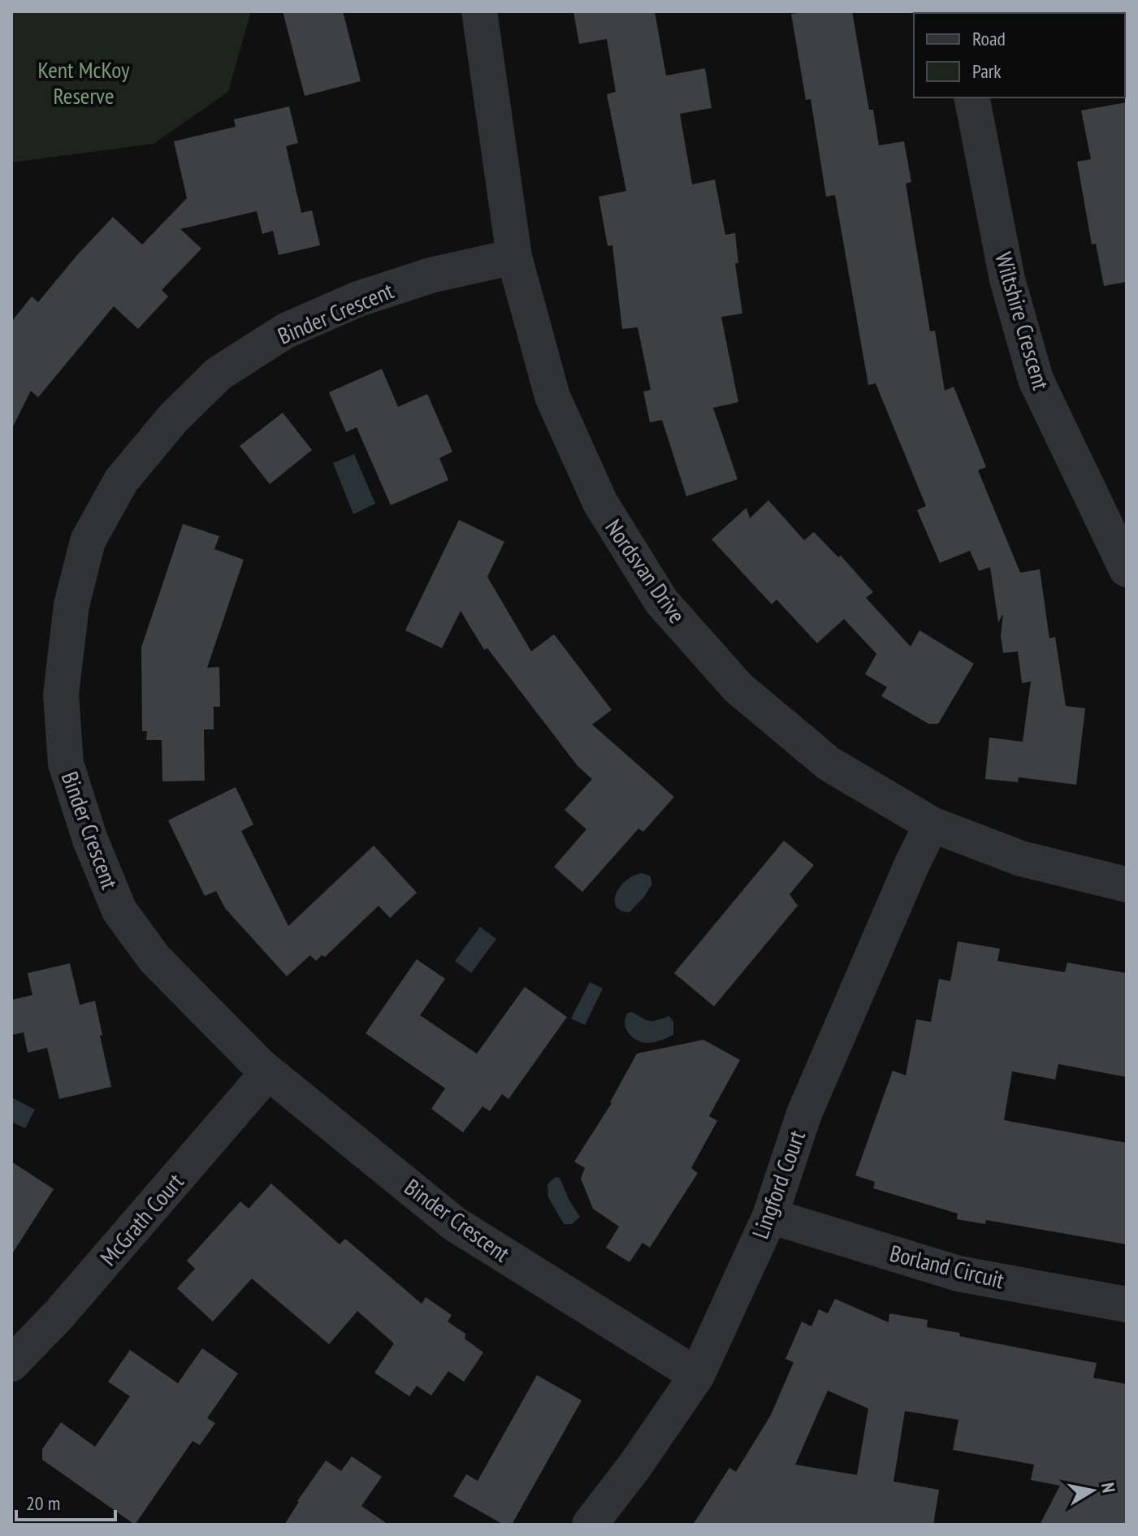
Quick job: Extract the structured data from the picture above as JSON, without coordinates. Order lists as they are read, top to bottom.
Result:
{
  "streets": {
    "street": [
      "Binder Crescent",
      "Wiltshire Crescent",
      "Nordsvan Drive",
      "Lingford Court",
      "McGrath Court",
      "Borland Circuit"
    ]
  },
  "crossings": [
    ["Binder Crescent", "Nordsvan Drive"],
    ["Binder Crescent", "Lingford Court"],
    ["Binder Crescent", "McGrath Court"],
    ["Nordsvan Drive", "Lingford Court"],
    ["Lingford Court", "Borland Circuit"]
  ],
  "parks": ["Kent McKoy Reserve"],
  "legend": ["Road", "Park"],
  "scale_bar": "20 m",
  "north": "right"
}
